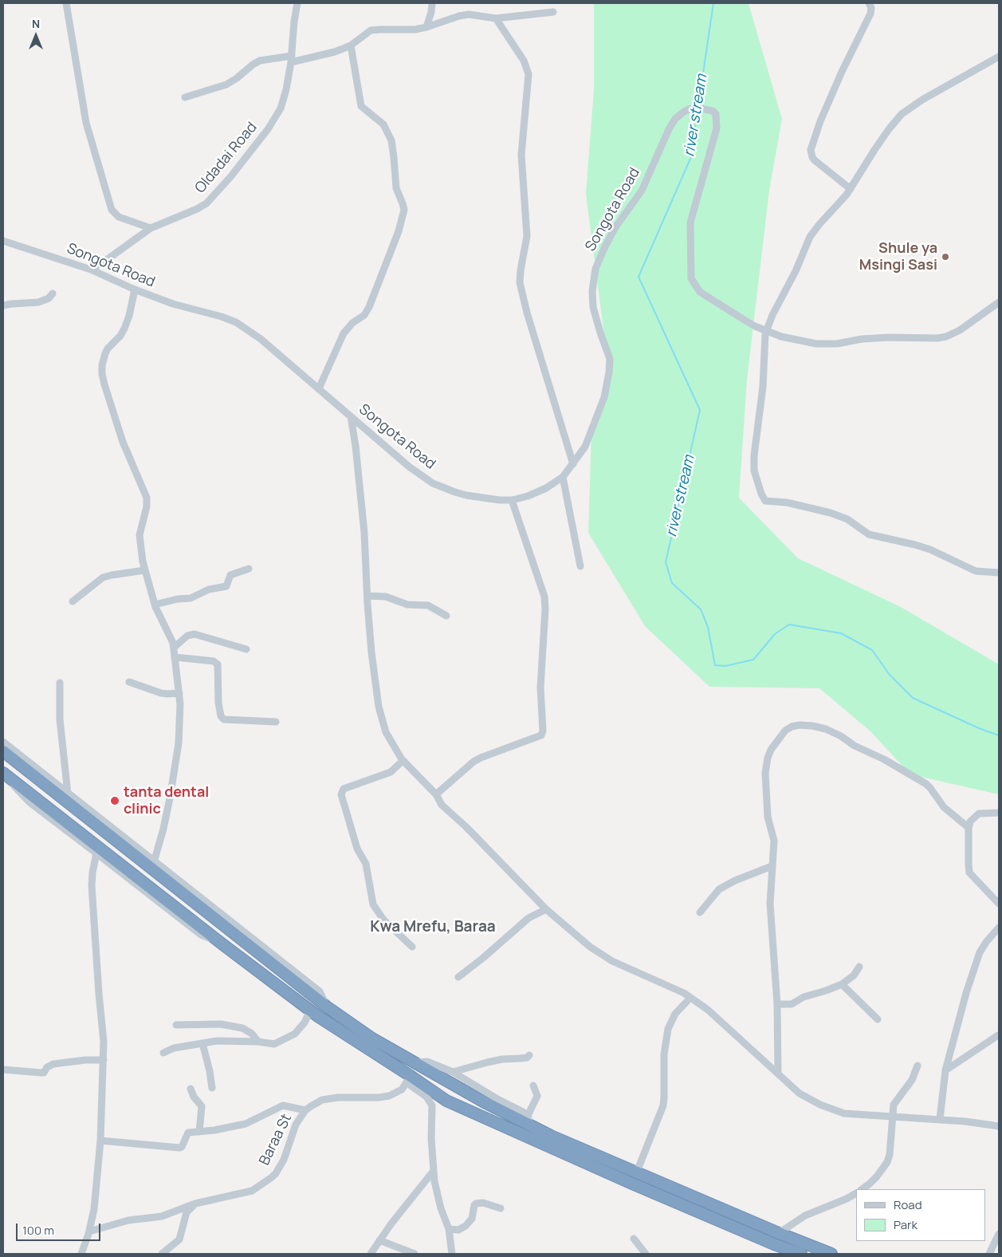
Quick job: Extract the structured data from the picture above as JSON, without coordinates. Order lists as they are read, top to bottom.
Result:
{
  "streets": {
    "street": ["Oldadai Road", "Songota Road", "Baraa St"]
  },
  "crossings": [
    ["Oldadai Road", "Songota Road"]
  ],
  "districts": ["Kwa Mrefu, Baraa"],
  "water": ["river stream"],
  "places": ["Shule ya Msingi Sasi", "tanta dental clinic"],
  "legend": ["Road", "Park"],
  "scale_bar": "100 m",
  "north": "top"
}
